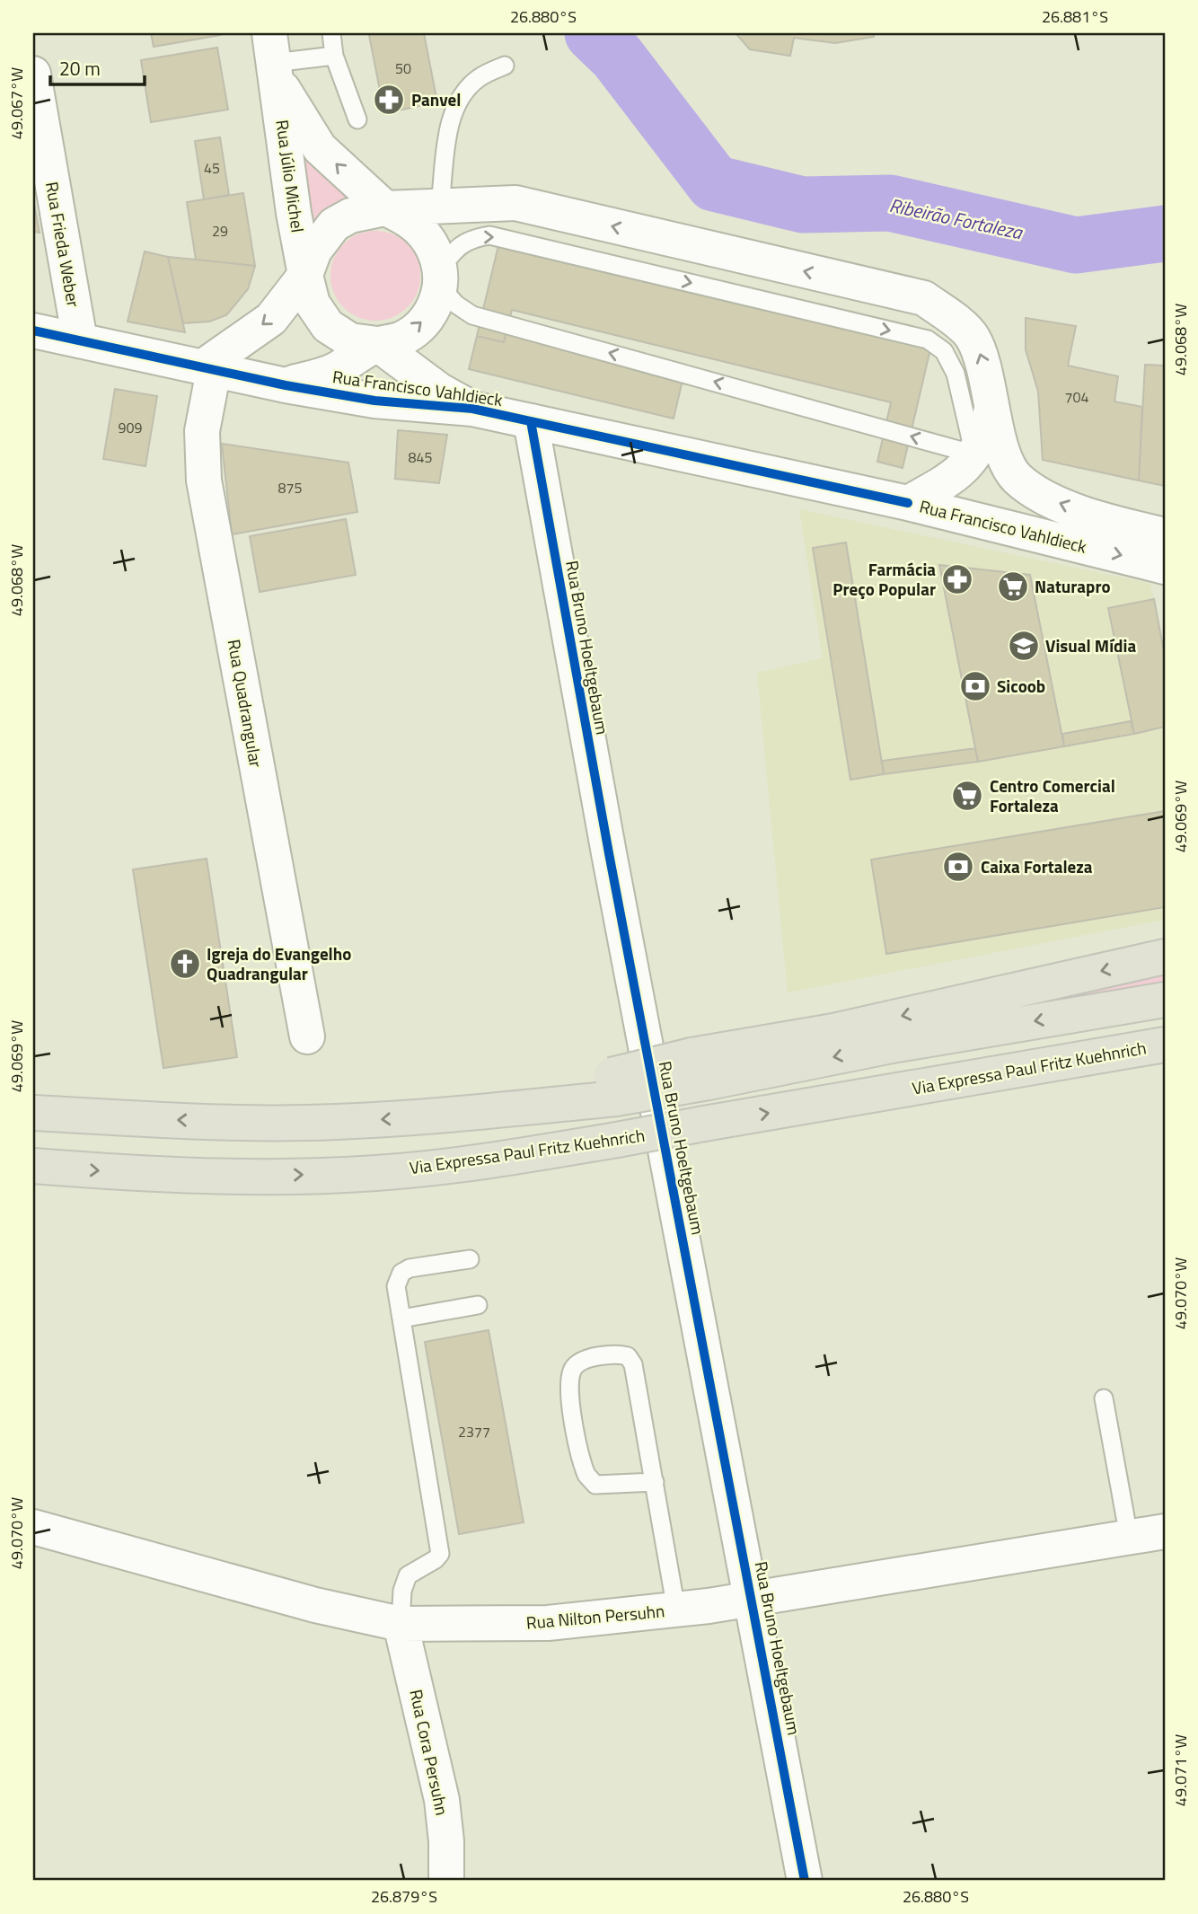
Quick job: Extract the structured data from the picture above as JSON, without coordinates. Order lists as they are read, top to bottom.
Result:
{
  "streets": {
    "main road": ["Via Expressa Paul Fritz Kuehnrich"],
    "street": [
      "Rua Júlio Michel",
      "Rua Frieda Weber",
      "Rua Francisco Vahldieck",
      "Rua Bruno Hoeltgebaum",
      "Rua Quadrangular",
      "Rua Nilton Persuhn",
      "Rua Cora Persuhn"
    ]
  },
  "crossings": [
    ["Rua Júlio Michel", "Rua Francisco Vahldieck"],
    ["Rua Frieda Weber", "Rua Francisco Vahldieck"],
    ["Rua Francisco Vahldieck", "Rua Bruno Hoeltgebaum"],
    ["Rua Francisco Vahldieck", "Rua Quadrangular"],
    ["Rua Bruno Hoeltgebaum", "Rua Nilton Persuhn"],
    ["Rua Nilton Persuhn", "Rua Cora Persuhn"]
  ],
  "one_way": ["Rua Júlio Michel"],
  "water": ["Ribeirão Fortaleza"],
  "places": {
    "pharmacy": ["Panvel", "Farmácia Preço Popular"],
    "supermarket": ["Naturapro", "Centro Comercial Fortaleza"],
    "school or university": ["Visual Mídia"],
    "bank": ["Sicoob", "Caixa Fortaleza"],
    "church": ["Igreja do Evangelho Quadrangular"]
  },
  "house_numbers": [
    "50",
    "45",
    "29",
    "704",
    "909",
    "845",
    "875",
    "2377"
  ],
  "scale_bar": "20 m",
  "coordinates": [
    "26.880°S",
    "26.881°S",
    "49.067°W",
    "49.068°W",
    "49.069°W",
    "49.070°W",
    "49.071°W",
    "26.879°S"
  ]
}
